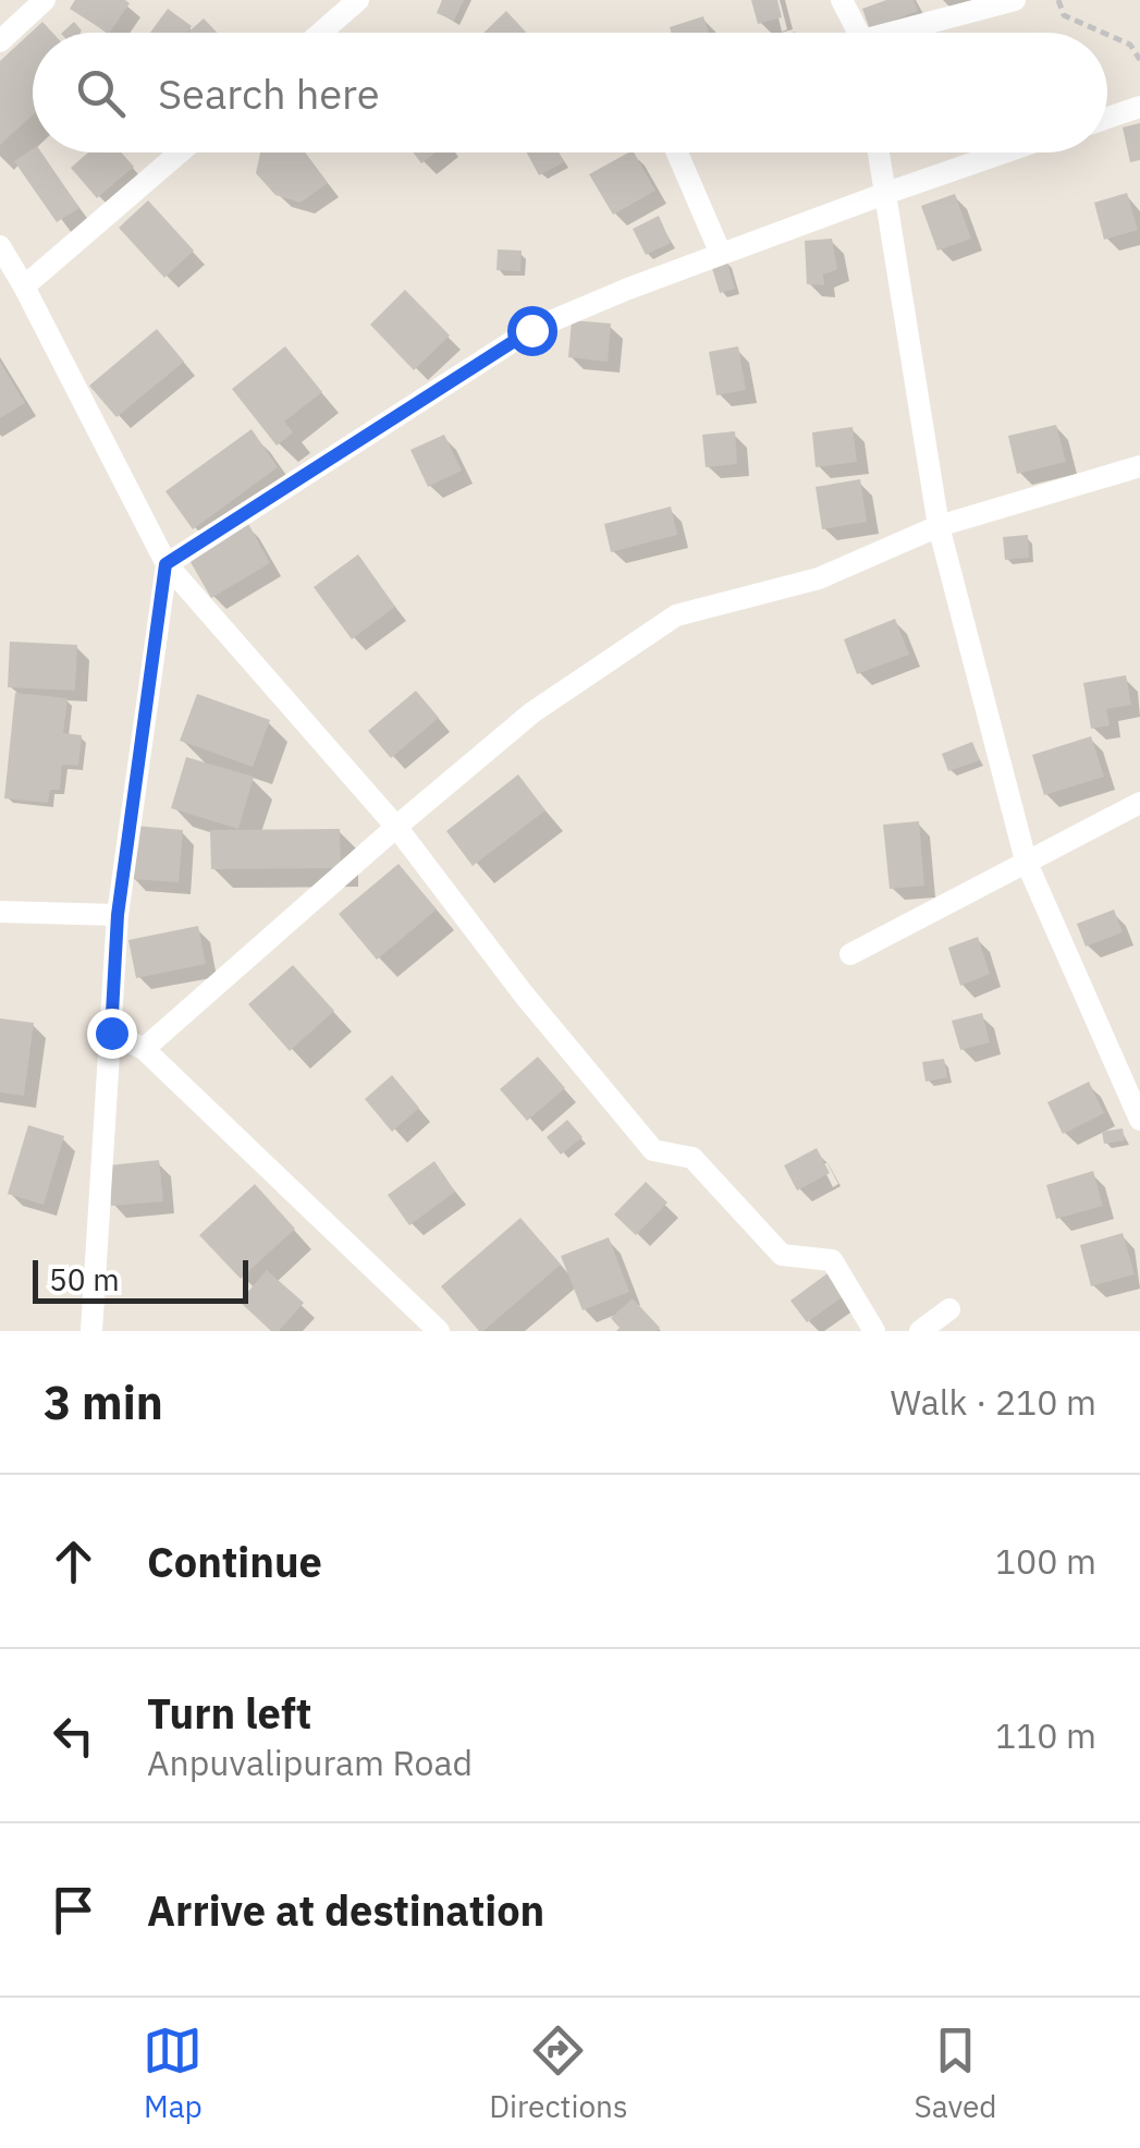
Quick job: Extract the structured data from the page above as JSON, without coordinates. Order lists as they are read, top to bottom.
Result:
{
  "scale_bar": "50 m",
  "page": {
    "search": "Search here",
    "scale": "50 m",
    "heading": ["3 min", "Walk · 210 m"],
    "list": [
      ["Continue", "100 m"],
      ["Turn left", "Anpuvalipuram Road", "110 m"],
      "Arrive at destination"
    ],
    "nav": ["Map", "Directions", "Saved"]
  }
}
